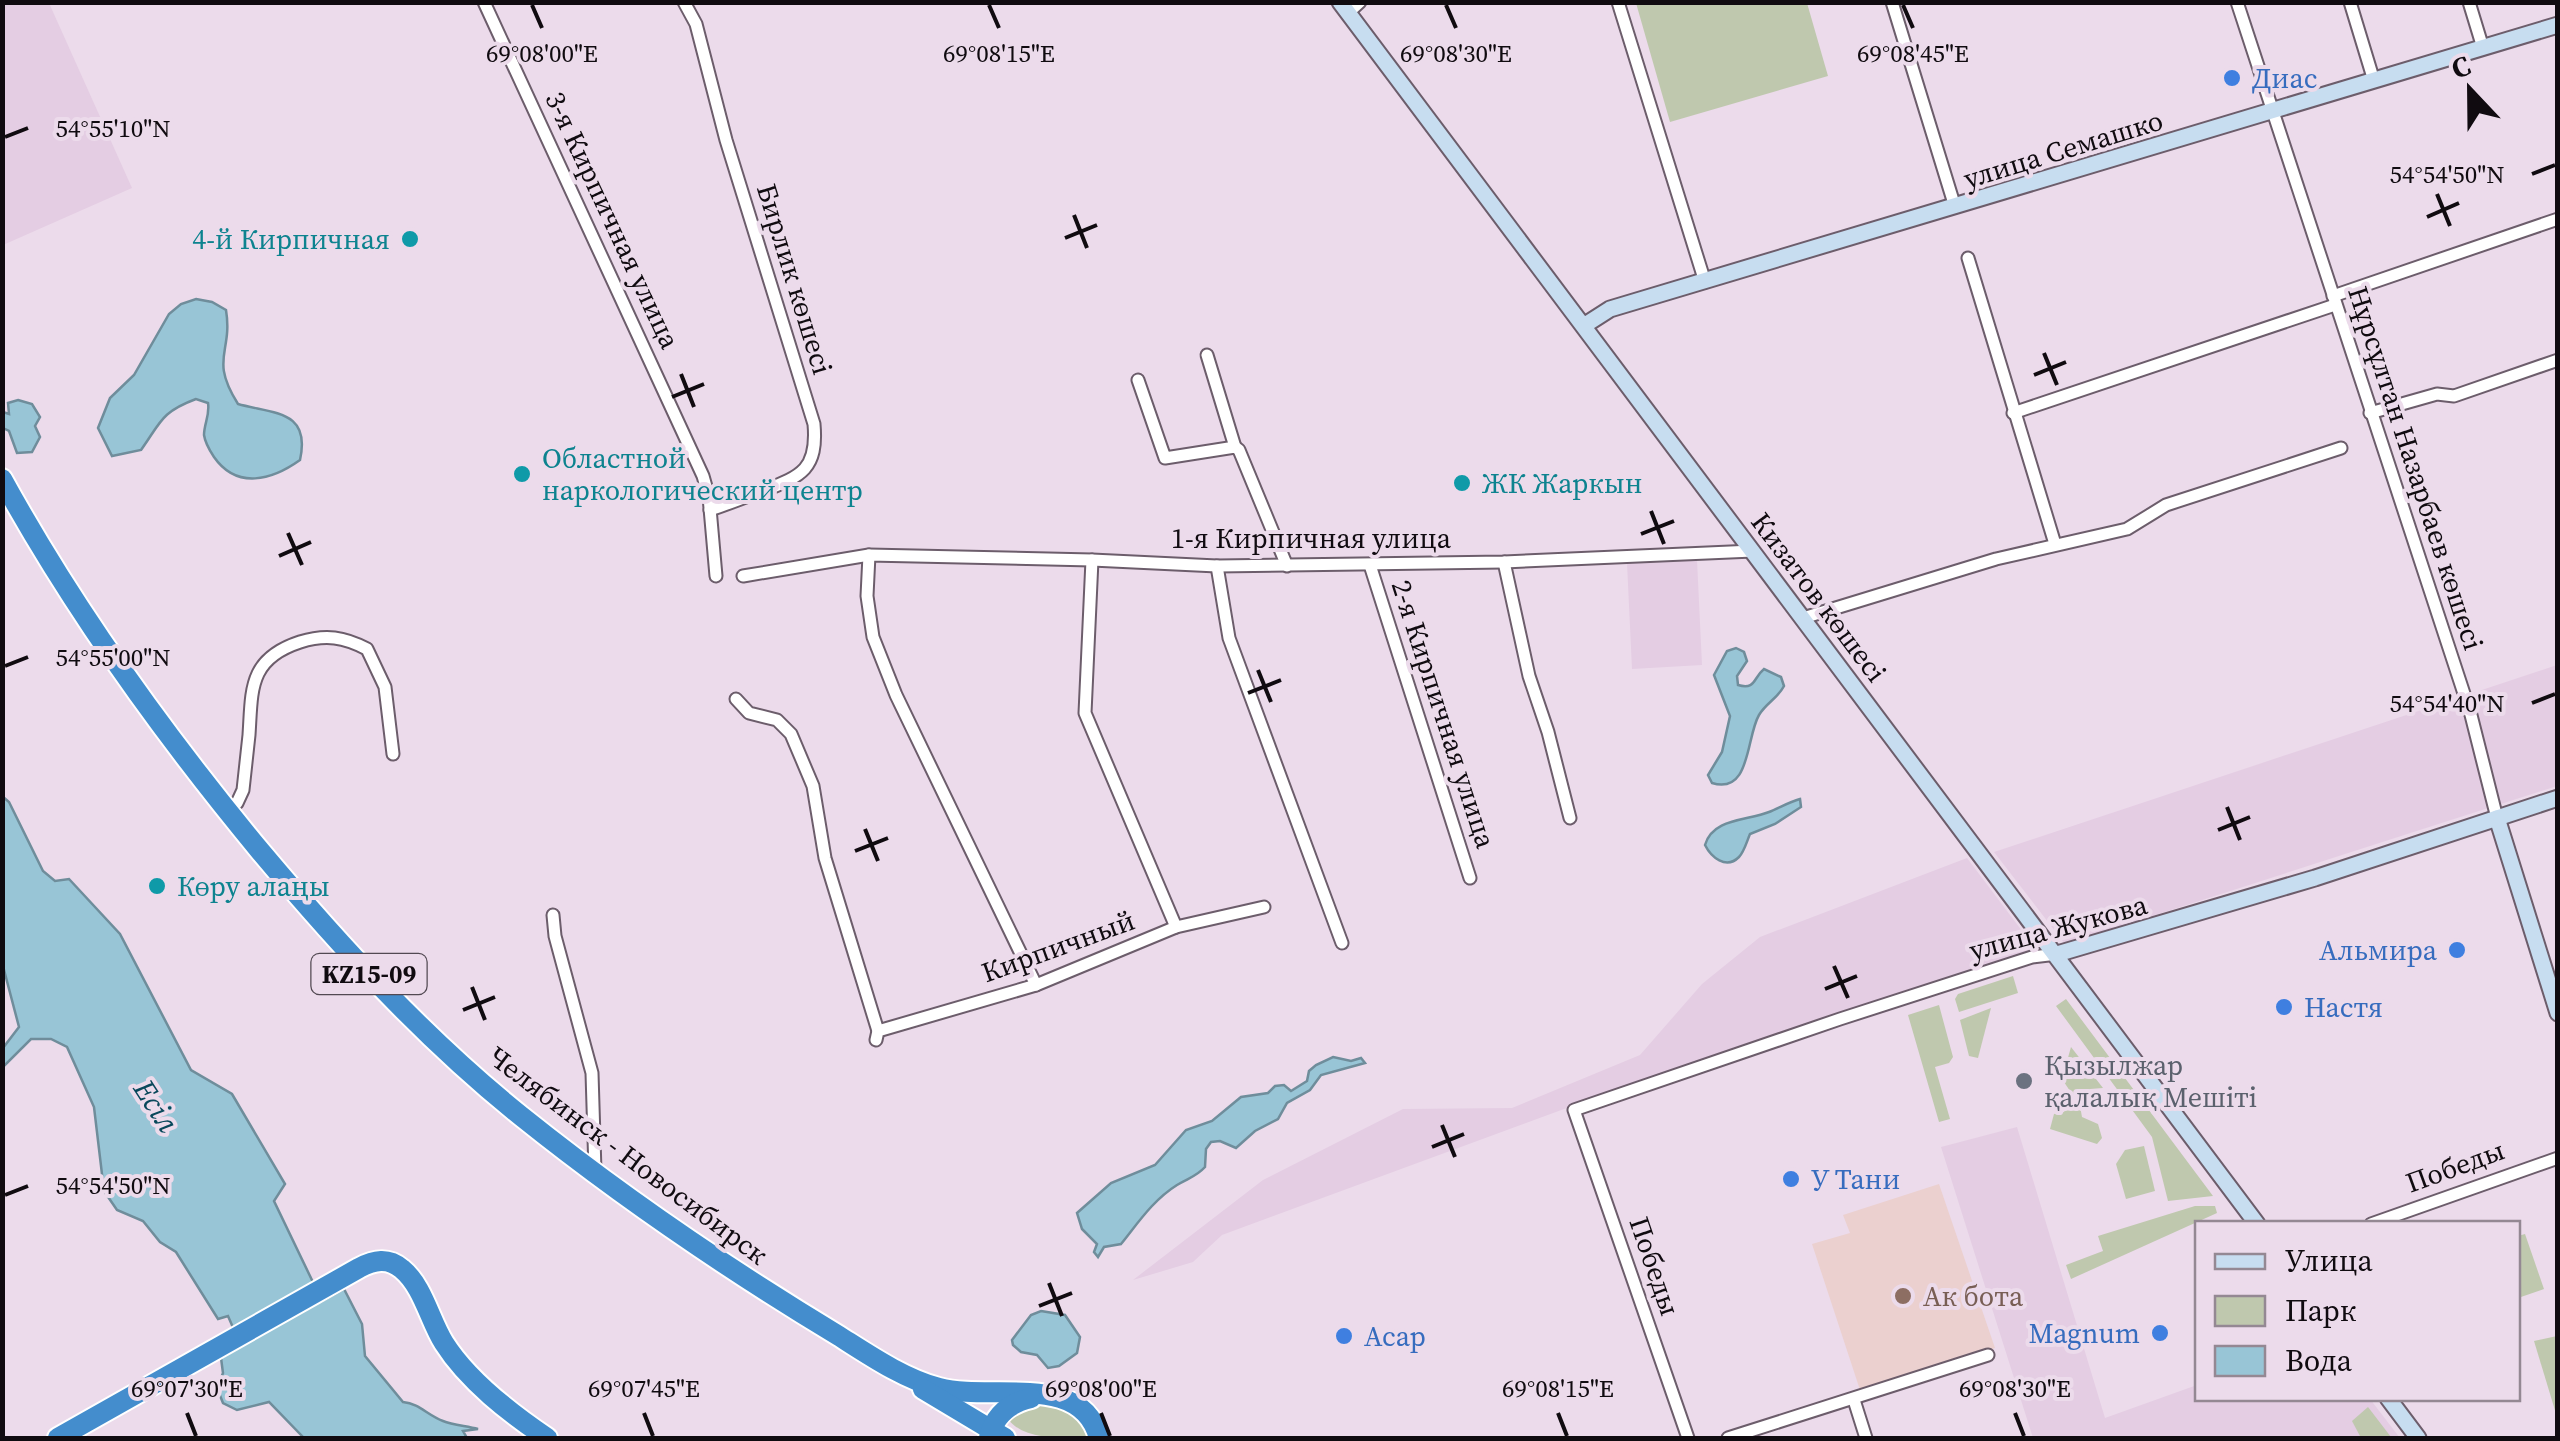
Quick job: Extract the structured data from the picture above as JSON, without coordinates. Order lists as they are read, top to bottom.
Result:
{
  "streets": {
    "highway": ["KZ15-09", "Челябинск - Новосибирск"],
    "main road": [
      "улица Семашко",
      "Нұрсұлтан Назарбаев көшесі",
      "Кизатов көшесі",
      "улица Жукова"
    ],
    "street": [
      "3-я Кирпичная улица",
      "Бирлик көшесі",
      "1-я Кирпичная улица",
      "2-я Кирпичная улица",
      "Кирпичный",
      "Победы"
    ]
  },
  "crossings": [
    ["улица Семашко", "Нұрсұлтан Назарбаев көшесі"],
    ["улица Семашко", "Кизатов көшесі"],
    ["3-я Кирпичная улица", "Бирлик көшесі"],
    ["Нұрсұлтан Назарбаев көшесі", "улица Жукова"],
    ["1-я Кирпичная улица", "Кизатов көшесі"],
    ["1-я Кирпичная улица", "2-я Кирпичная улица"],
    ["Кизатов көшесі", "улица Жукова"],
    ["улица Жукова", "Победы"],
    ["KZ15-09", "Челябинск - Новосибирск"]
  ],
  "water": ["Есіл"],
  "places": [
    "Диас",
    "4-й Кирпичная",
    "Областной наркологический центр",
    "ЖК Жаркын",
    "Көру алаңы",
    "Альмира",
    "Настя",
    "Қызылжар қалалық Мешіті",
    "У Тани",
    "Ак бота",
    "Magnum",
    "Асар"
  ],
  "legend": ["Улица", "Парк", "Вода"],
  "north": "top",
  "coordinates": [
    "69°08'00\"E",
    "69°08'15\"E",
    "69°08'30\"E",
    "69°08'45\"E",
    "54°55'10\"N",
    "54°54'50\"N",
    "54°55'00\"N",
    "54°54'40\"N",
    "69°07'30\"E",
    "69°07'45\"E"
  ]
}
